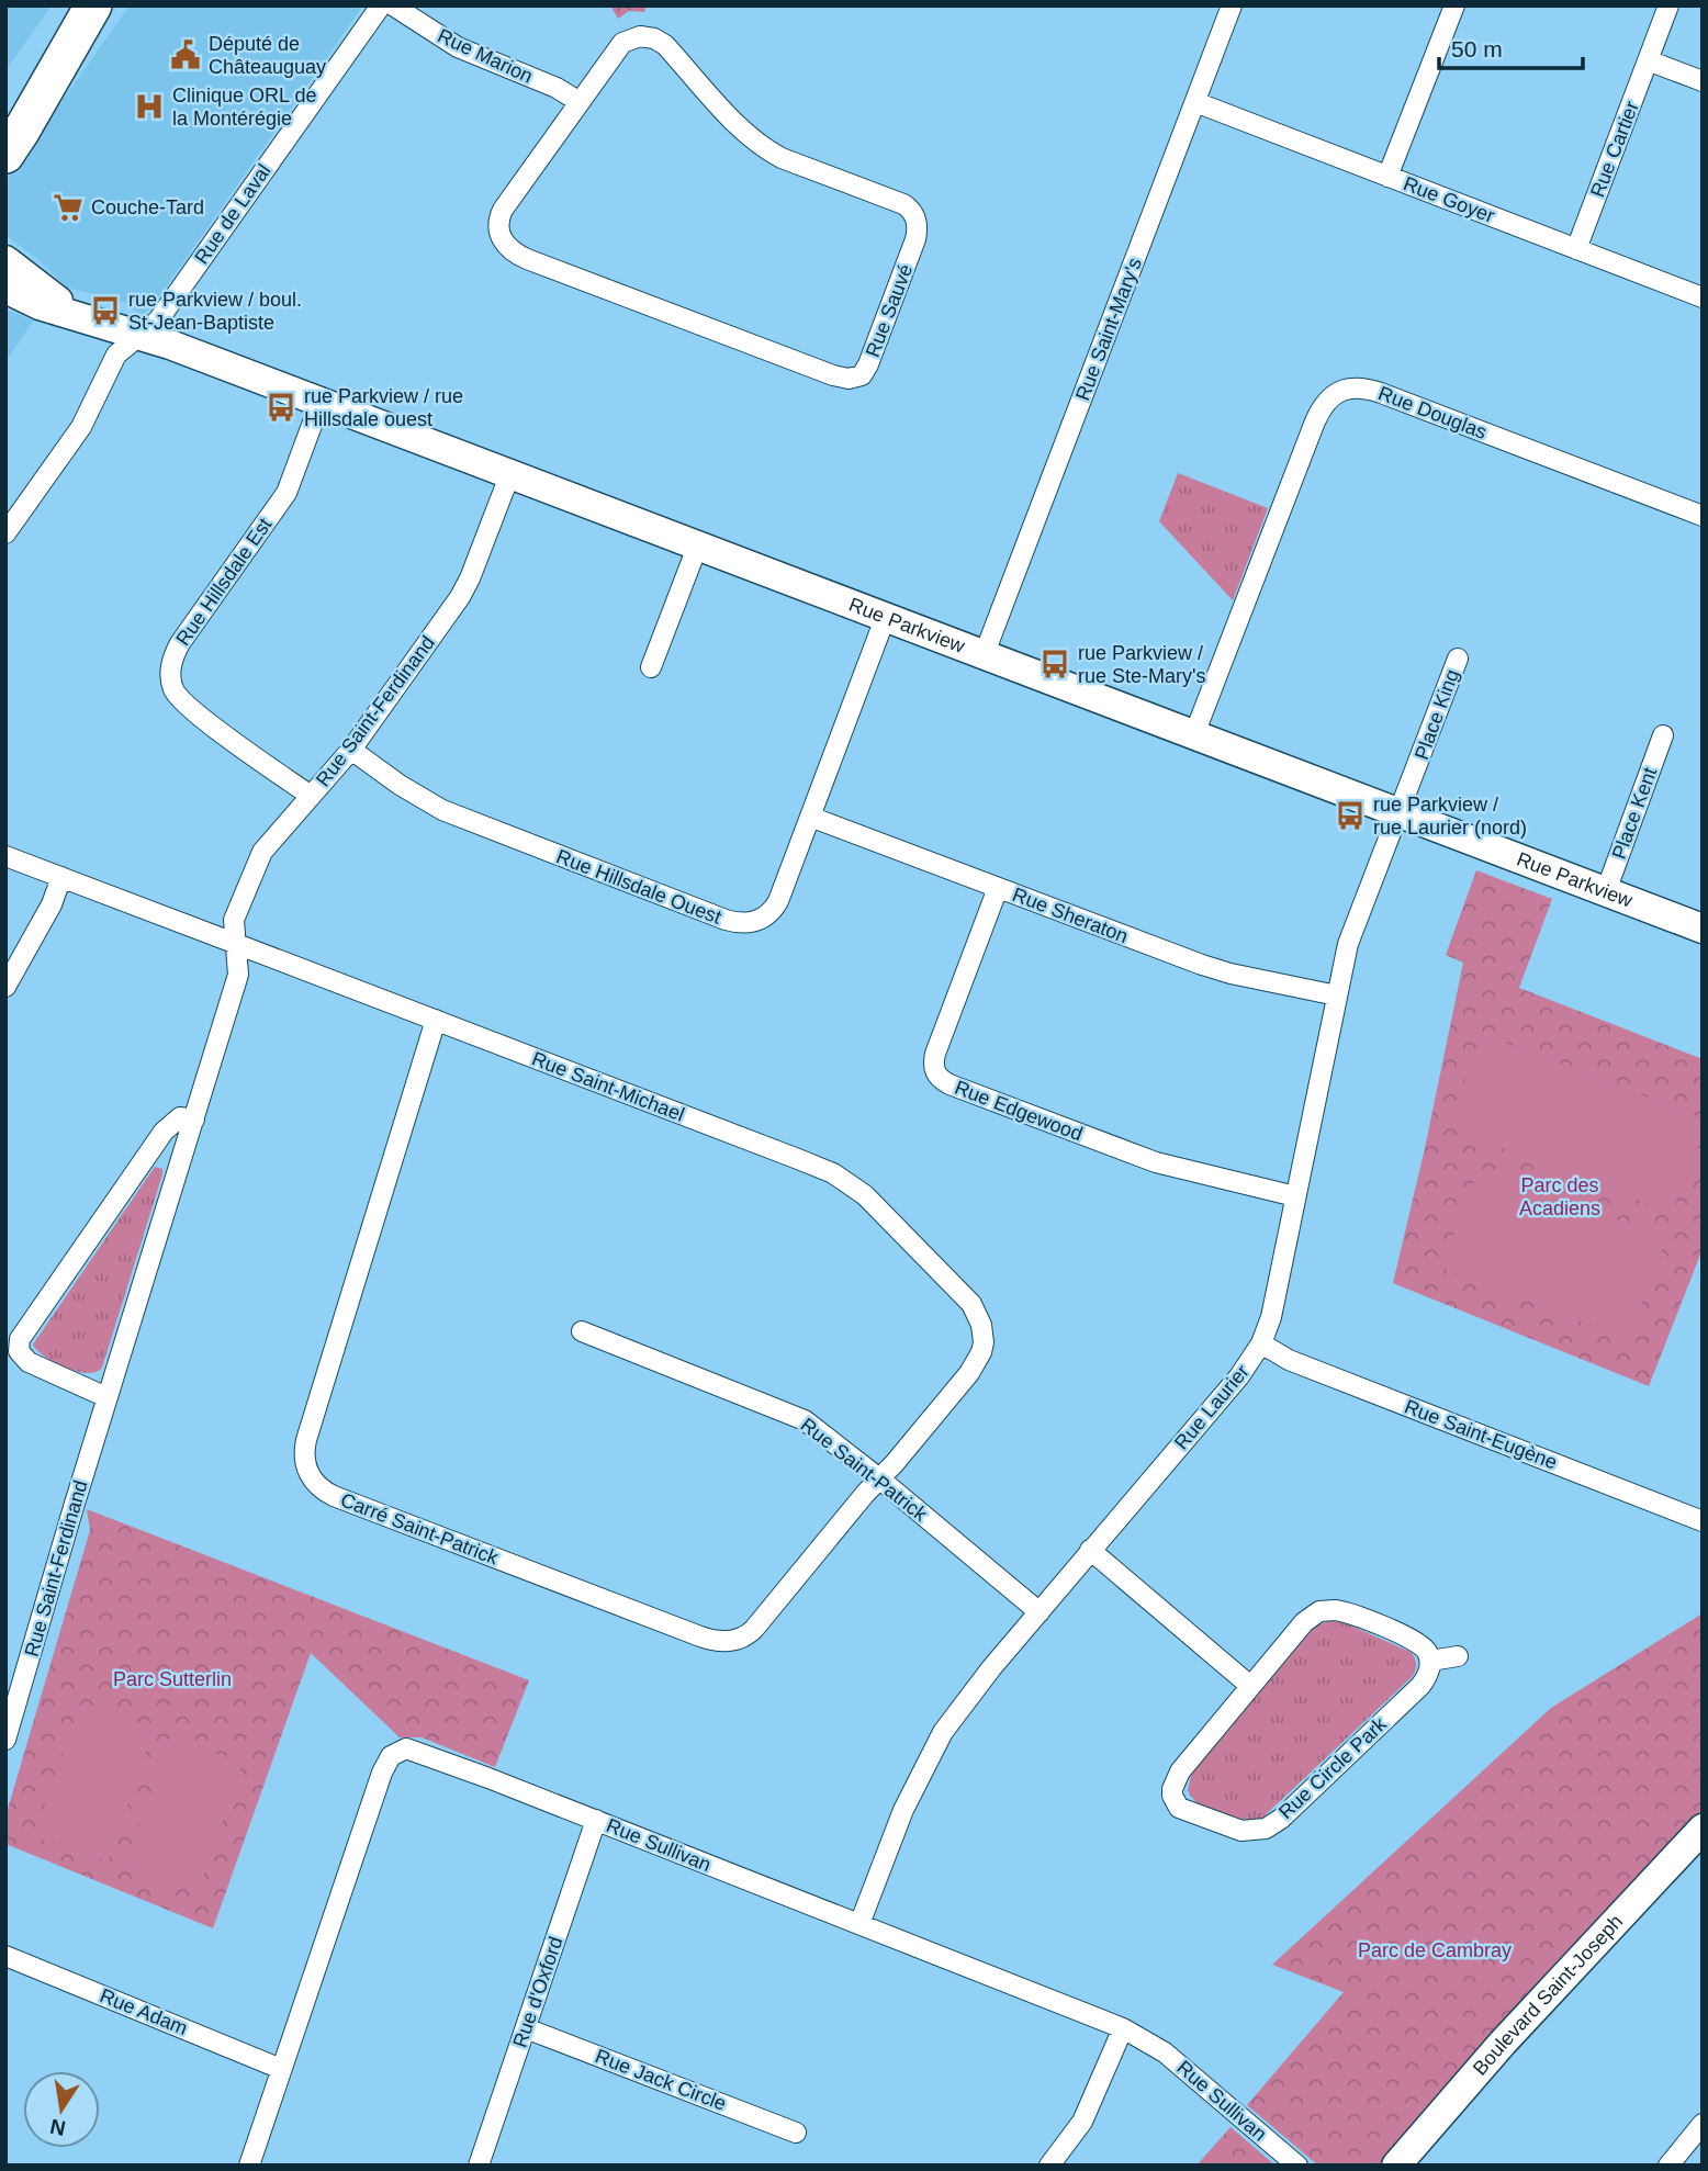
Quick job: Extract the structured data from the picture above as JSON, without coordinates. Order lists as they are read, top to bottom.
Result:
{
  "streets": {
    "street": [
      "Rue Marion",
      "Rue Cartier",
      "Rue Goyer",
      "Rue de Laval",
      "Rue Sauvé",
      "Rue Saint-Mary's",
      "Rue Douglas",
      "Rue Hillsdale Est",
      "Rue Parkview",
      "Rue Saint-Ferdinand",
      "Place King",
      "Place Kent",
      "Rue Hillsdale Ouest",
      "Rue Sheraton",
      "Rue Saint-Michael",
      "Rue Edgewood",
      "Rue Laurier",
      "Rue Saint-Eugène",
      "Rue Saint-Patrick",
      "Carré Saint-Patrick",
      "Rue Circle Park",
      "Rue Sullivan",
      "Rue d'Oxford",
      "Boulevard Saint-Joseph",
      "Rue Adam",
      "Rue Jack Circle"
    ]
  },
  "crossings": [
    ["Rue Marion", "Rue Sauvé"],
    ["Rue Cartier", "Rue Goyer"],
    ["Rue Goyer", "Rue Saint-Mary's"],
    ["Rue de Laval", "Rue Parkview"],
    ["Rue Saint-Mary's", "Rue Parkview"],
    ["Rue Douglas", "Rue Parkview"],
    ["Rue Hillsdale Est", "Rue Parkview"],
    ["Rue Hillsdale Est", "Rue Saint-Ferdinand"],
    ["Rue Parkview", "Rue Saint-Ferdinand"],
    ["Rue Parkview", "Place King"],
    ["Rue Parkview", "Place Kent"],
    ["Rue Parkview", "Rue Hillsdale Ouest"],
    ["Rue Parkview", "Rue Laurier"],
    ["Rue Saint-Ferdinand", "Rue Hillsdale Ouest"],
    ["Rue Saint-Ferdinand", "Rue Saint-Michael"],
    ["Place King", "Rue Laurier"],
    ["Rue Hillsdale Ouest", "Rue Sheraton"],
    ["Rue Sheraton", "Rue Edgewood"],
    ["Rue Sheraton", "Rue Laurier"],
    ["Rue Saint-Michael", "Rue Saint-Patrick"],
    ["Rue Saint-Michael", "Carré Saint-Patrick"],
    ["Rue Edgewood", "Rue Laurier"],
    ["Rue Laurier", "Rue Saint-Eugène"],
    ["Rue Laurier", "Rue Saint-Patrick"],
    ["Rue Laurier", "Rue Sullivan"],
    ["Rue Saint-Patrick", "Carré Saint-Patrick"],
    ["Rue Sullivan", "Rue d'Oxford"],
    ["Rue Sullivan", "Rue Adam"],
    ["Rue d'Oxford", "Rue Jack Circle"]
  ],
  "parks": ["Parc des Acadiens", "Parc Sutterlin", "Parc de Cambray"],
  "places": {
    "public building": ["Député de Châteauguay"],
    "hospital": ["Clinique ORL de la Montérégie"],
    "supermarket": ["Couche-Tard"],
    "bus stop": [
      "rue Parkview / boul. St-Jean-Baptiste",
      "rue Parkview / rue Hillsdale ouest",
      "rue Parkview / rue Ste-Mary's",
      "rue Parkview / rue Laurier (nord)"
    ]
  },
  "scale_bar": "50 m",
  "north": "bottom"
}
